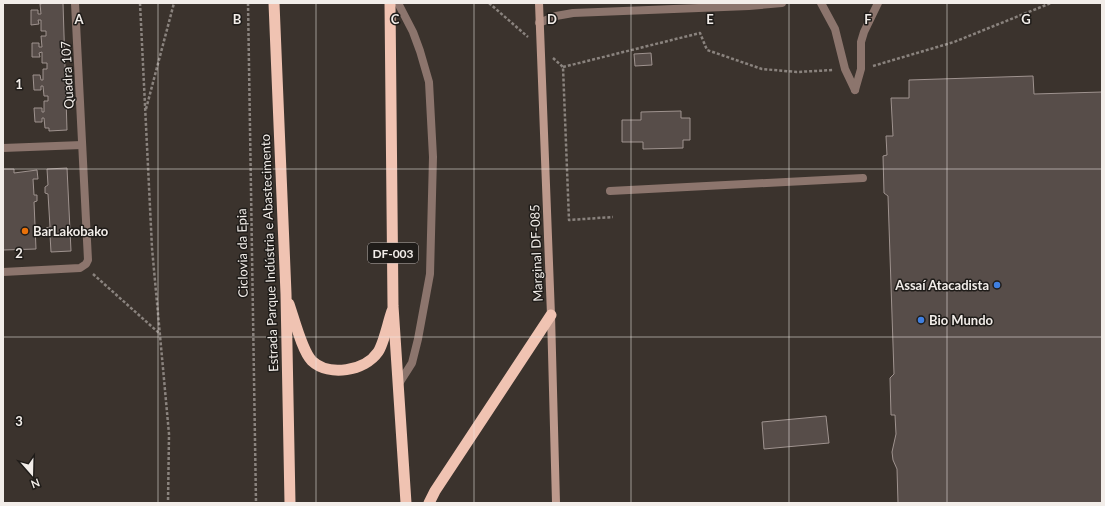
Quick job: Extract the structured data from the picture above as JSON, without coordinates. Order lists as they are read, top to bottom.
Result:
{
  "streets": {
    "highway": ["Estrada Parque Indústria e Abastecimento", "DF-003"],
    "main road": ["Marginal DF-085"],
    "street": ["Quadra 107"],
    "path": ["Ciclovia da Epia"]
  },
  "places": ["BarLakobako", "Assaí Atacadista", "Bio Mundo"],
  "north": "bottom",
  "grid": {
    "columns": [
      "A",
      "B",
      "C",
      "D",
      "E",
      "F",
      "G"
    ],
    "rows": ["1", "2", "3"]
  }
}
